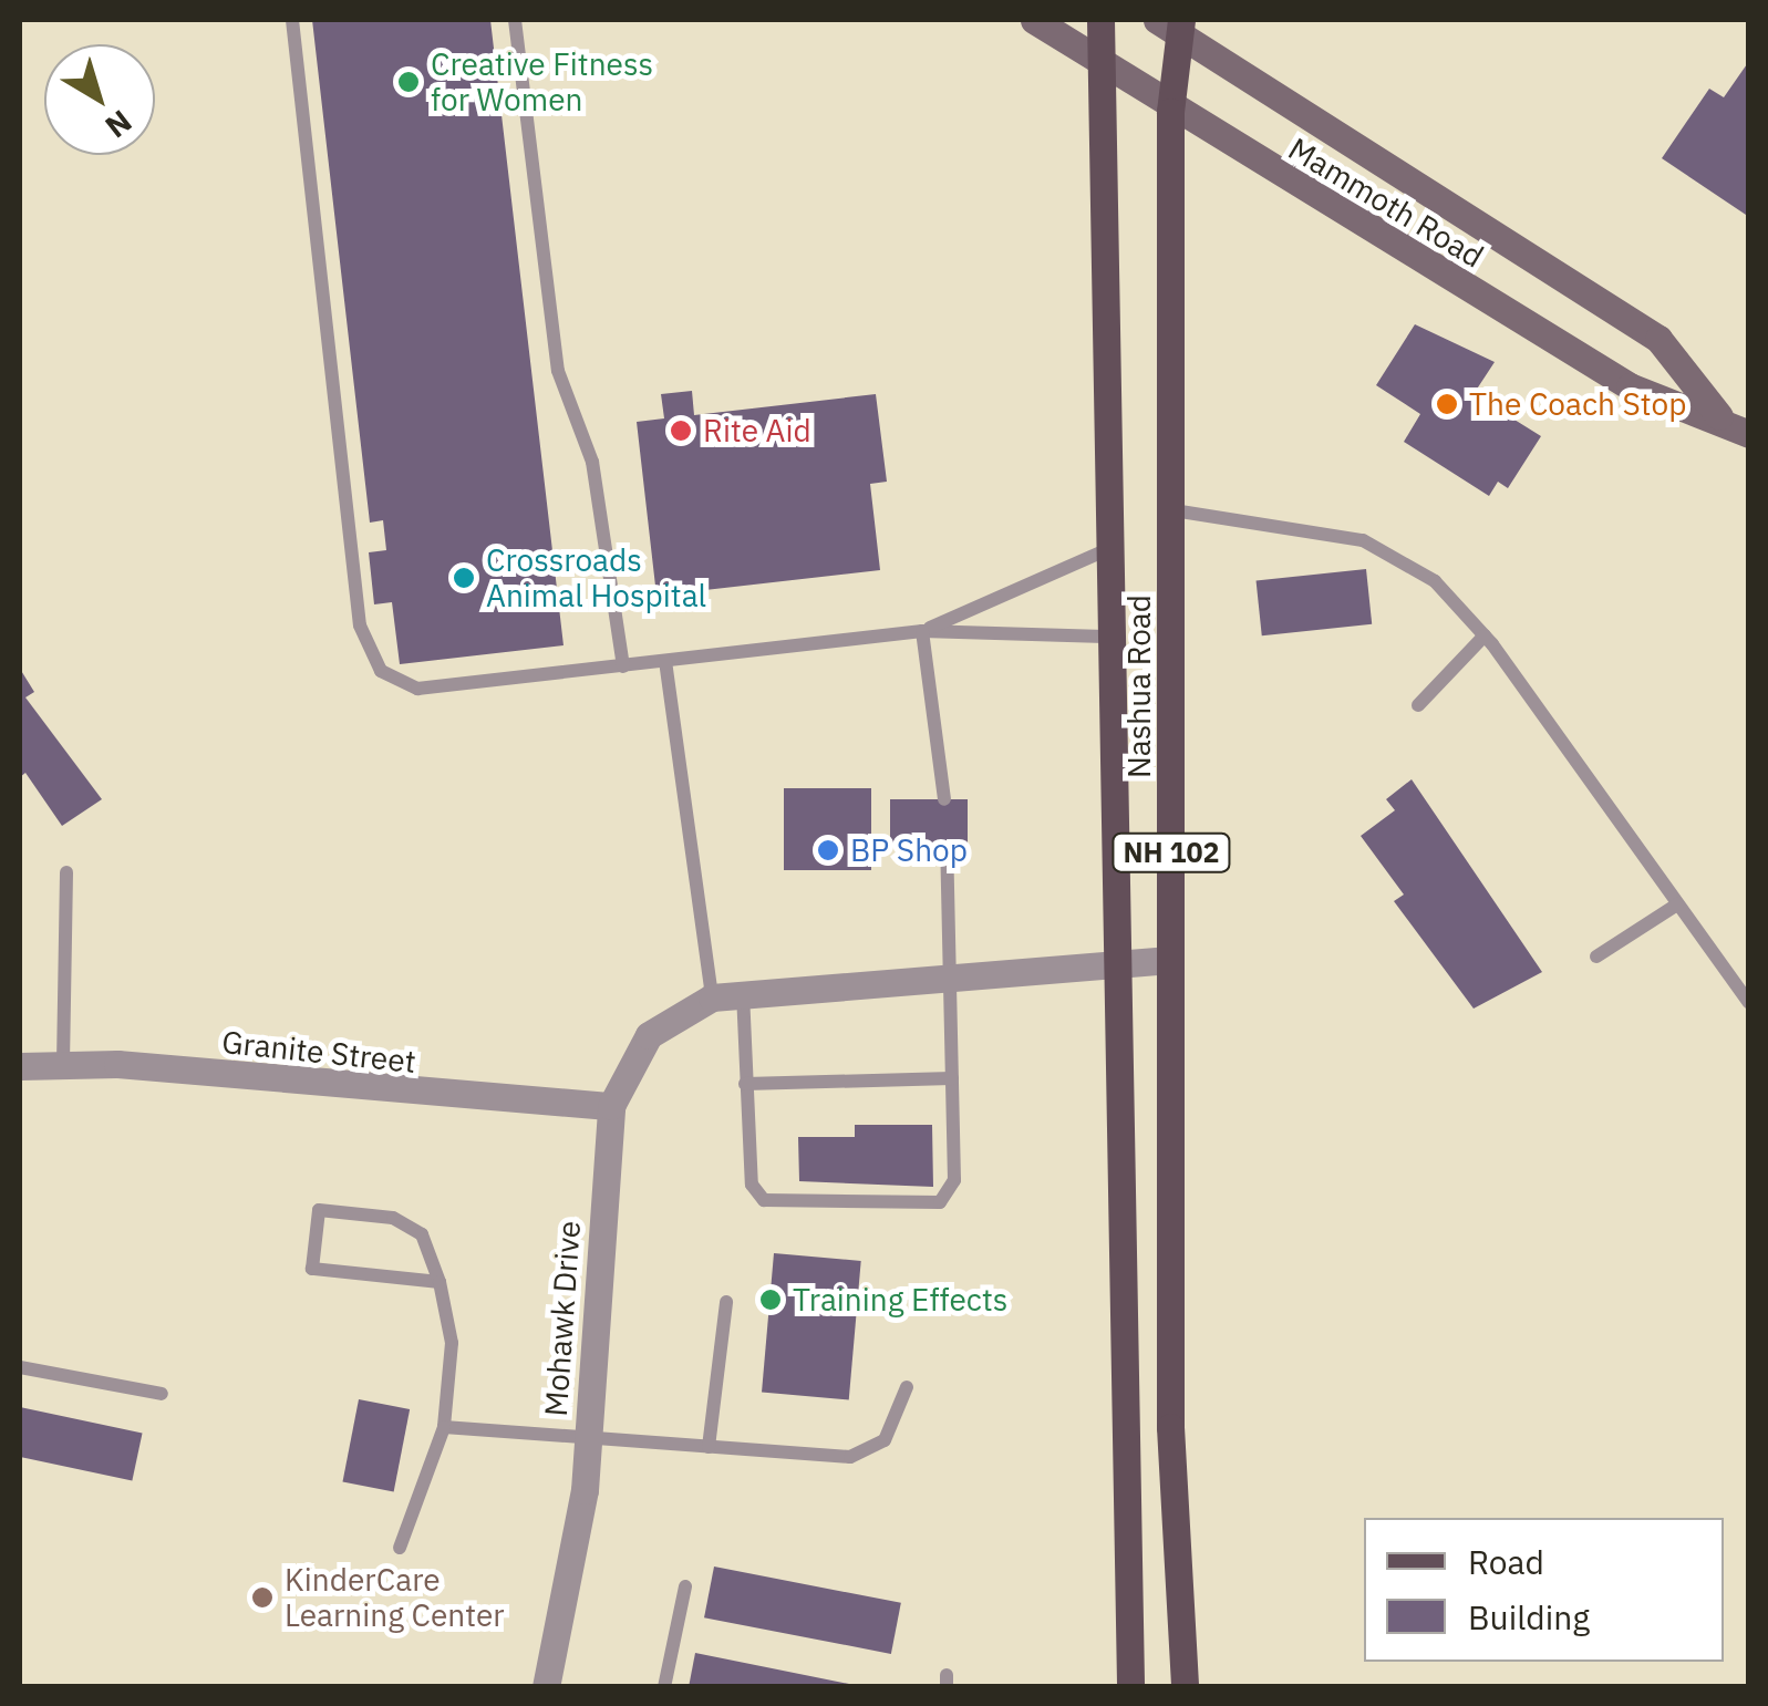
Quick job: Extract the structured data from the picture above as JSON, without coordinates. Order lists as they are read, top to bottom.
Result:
{
  "streets": {
    "main road": ["Mammoth Road", "Nashua Road", "NH 102"],
    "street": ["Granite Street", "Mohawk Drive"]
  },
  "crossings": [
    ["Mammoth Road", "Nashua Road"],
    ["Nashua Road", "Mohawk Drive"],
    ["Granite Street", "Mohawk Drive"]
  ],
  "places": [
    "Creative Fitness for Women",
    "The Coach Stop",
    "Rite Aid",
    "Crossroads Animal Hospital",
    "BP Shop",
    "Training Effects",
    "KinderCare Learning Center"
  ],
  "legend": ["Road", "Building"],
  "north": "bottom right"
}
